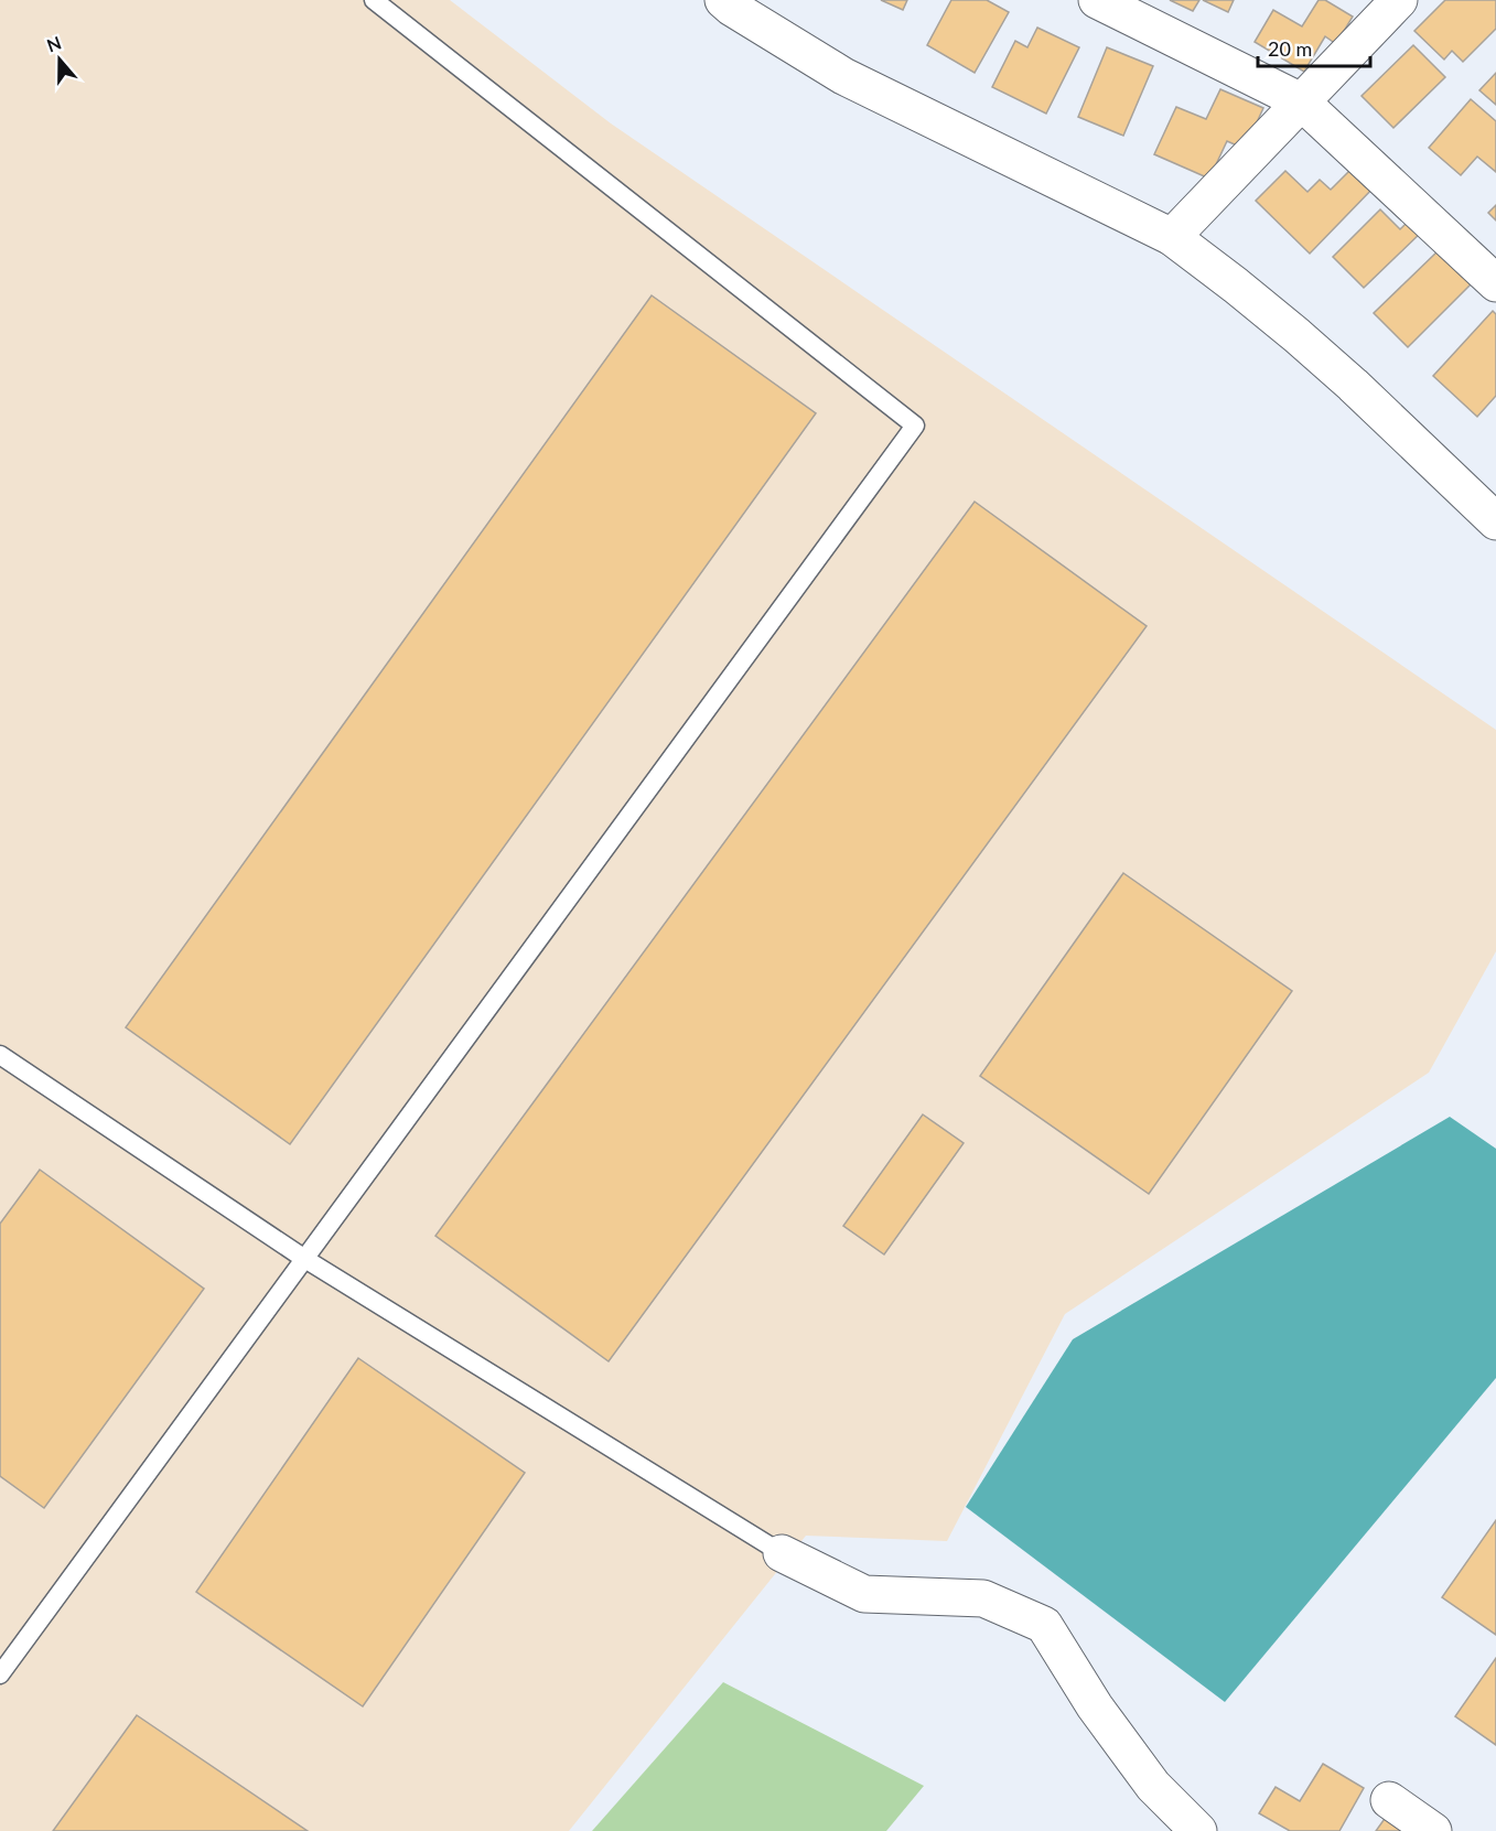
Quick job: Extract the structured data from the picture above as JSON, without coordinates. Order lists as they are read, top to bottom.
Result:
{
  "scale_bar": "20 m",
  "north": "top"
}
